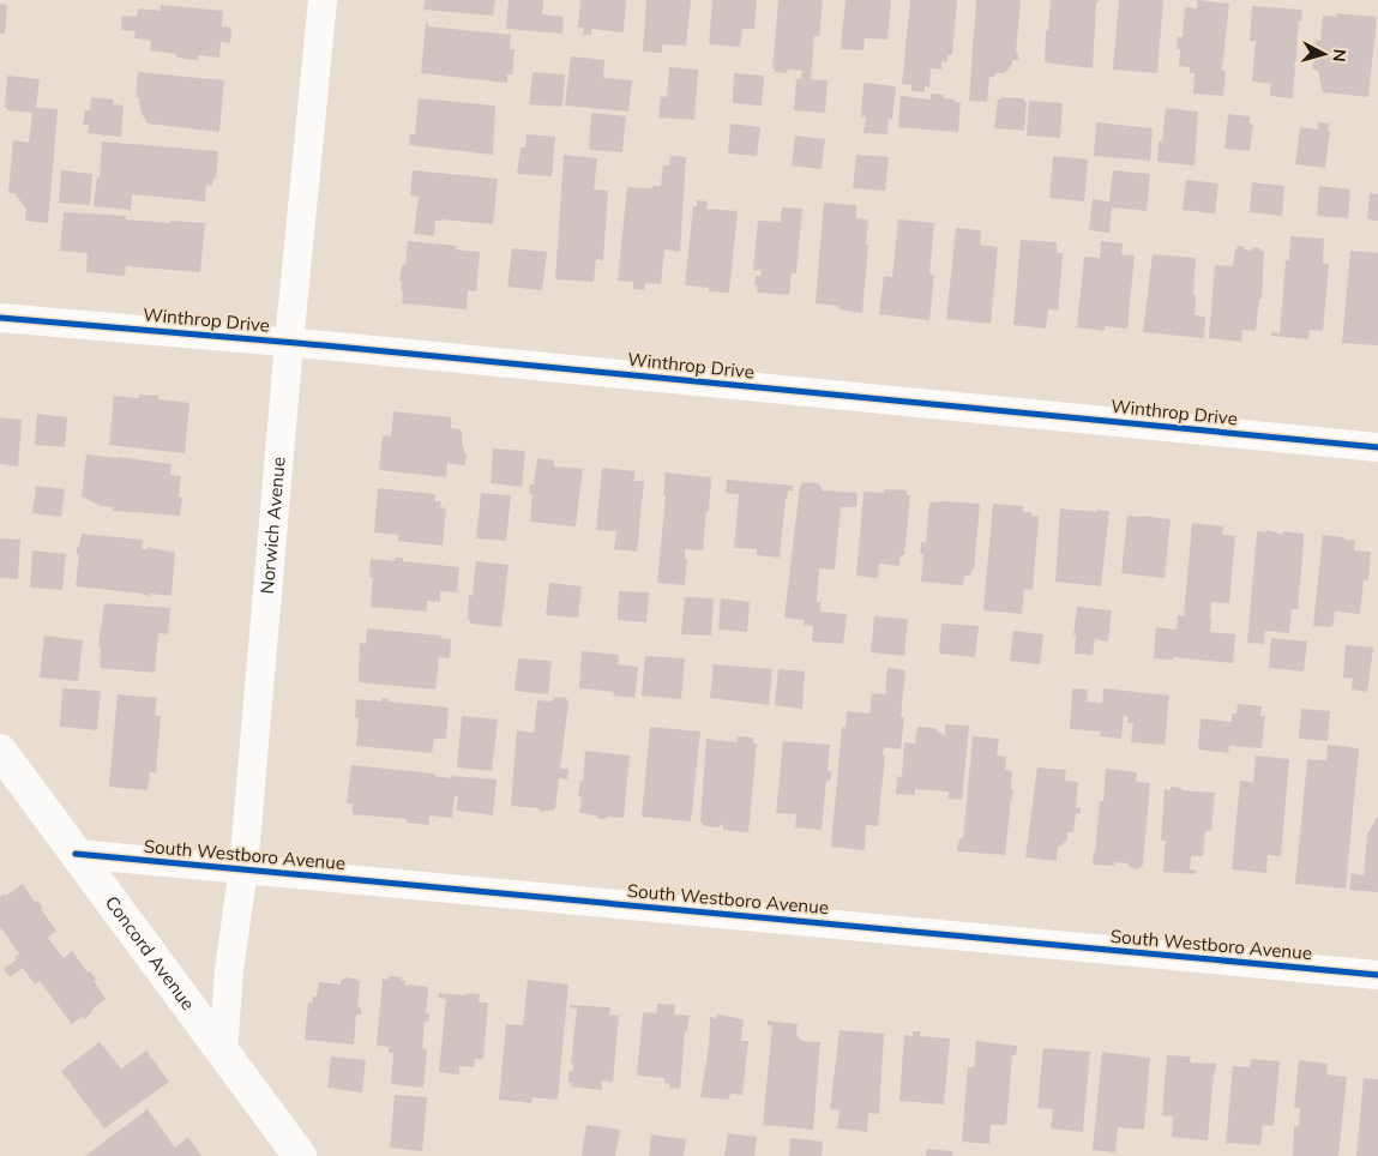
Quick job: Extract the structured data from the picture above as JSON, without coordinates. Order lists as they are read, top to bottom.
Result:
{
  "streets": {
    "street": [
      "Winthrop Drive",
      "Norwich Avenue",
      "South Westboro Avenue",
      "Concord Avenue"
    ]
  },
  "crossings": [
    ["Winthrop Drive", "Norwich Avenue"],
    ["Norwich Avenue", "South Westboro Avenue"],
    ["Norwich Avenue", "Concord Avenue"],
    ["South Westboro Avenue", "Concord Avenue"]
  ],
  "north": "right"
}
